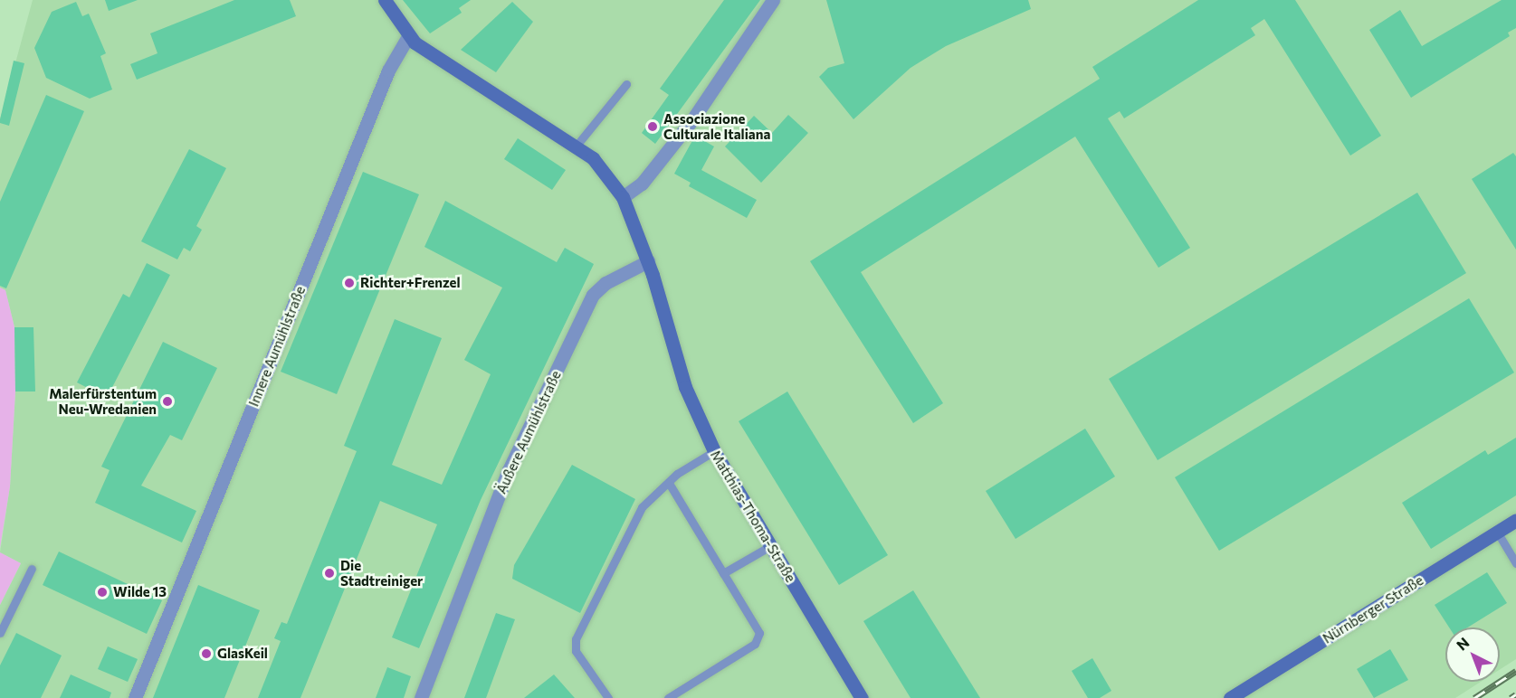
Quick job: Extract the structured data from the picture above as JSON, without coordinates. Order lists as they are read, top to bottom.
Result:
{
  "streets": {
    "street": [
      "Innere Aumühlstraße",
      "Äußere Aumühlstraße",
      "Matthias-Thoma-Straße",
      "Nürnberger Straße"
    ]
  },
  "crossings": [
    ["Äußere Aumühlstraße", "Matthias-Thoma-Straße"]
  ],
  "places": [
    "Associazione Culturale Italiana",
    "Richter+Frenzel",
    "Malerfürstentum Neu-Wredanien",
    "Die Stadtreiniger",
    "Wilde 13",
    "GlasKeil"
  ],
  "north": "top left"
}
